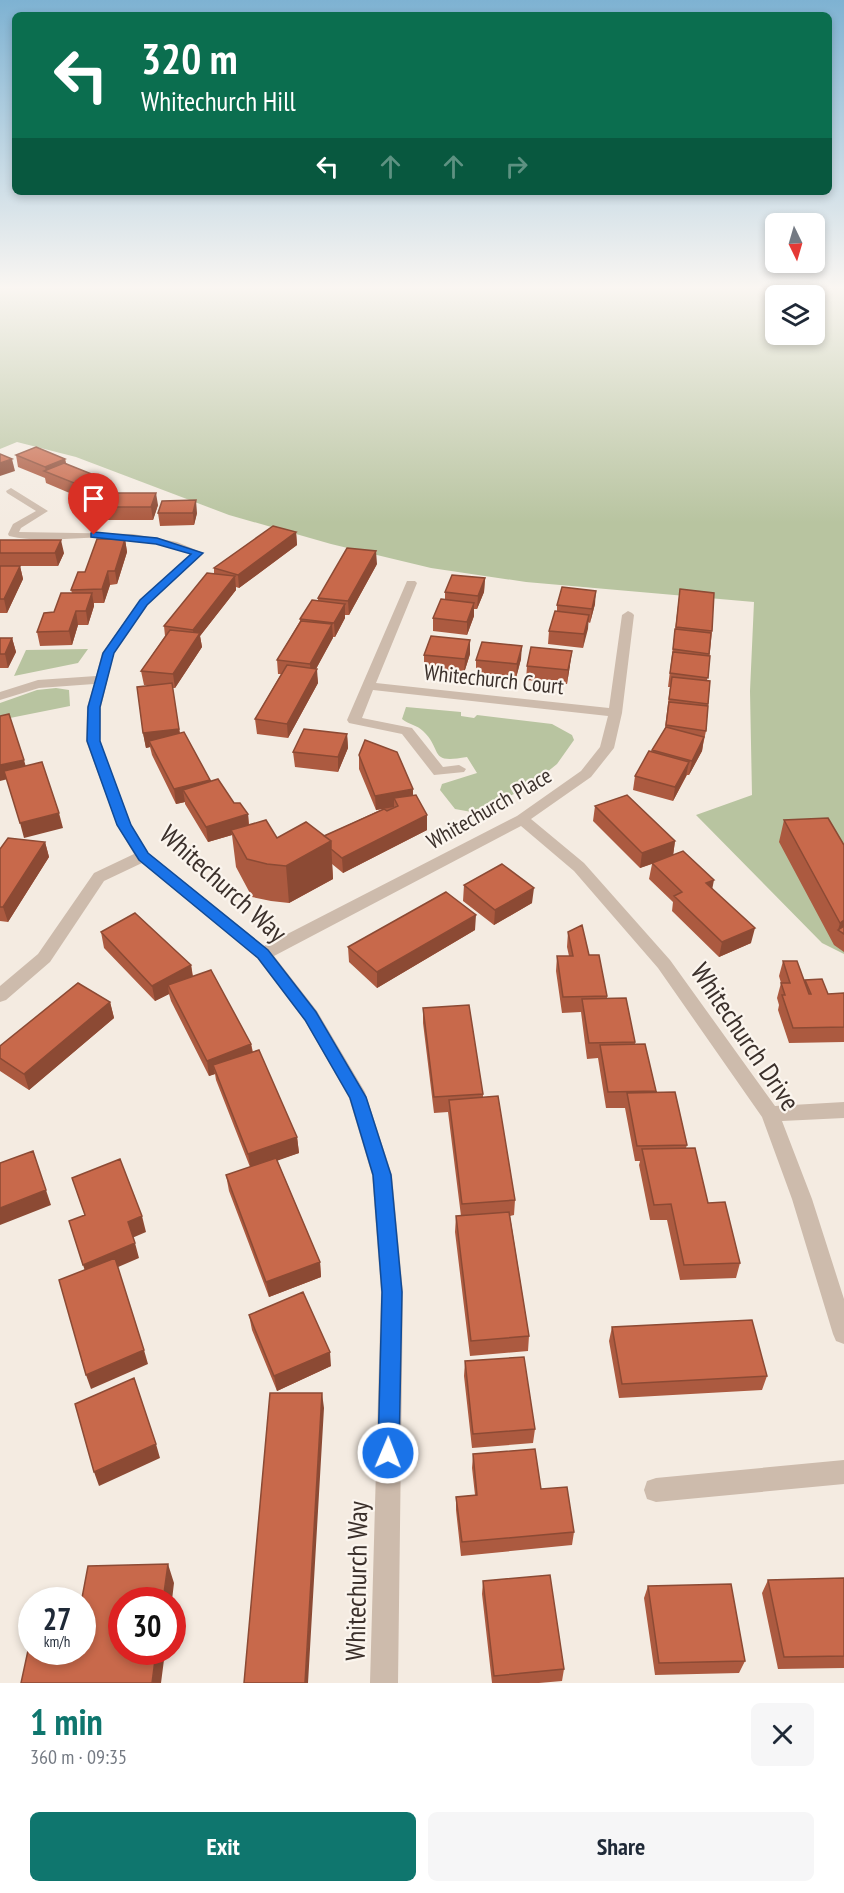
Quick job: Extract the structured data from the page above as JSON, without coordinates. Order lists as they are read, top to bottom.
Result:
{
  "streets": {
    "street": [
      "Whitechurch Court",
      "Whitechurch Place",
      "Whitechurch Way",
      "Whitechurch Drive"
    ]
  },
  "crossings": [
    ["Whitechurch Court", "Whitechurch Place"],
    ["Whitechurch Place", "Whitechurch Way"],
    ["Whitechurch Place", "Whitechurch Drive"]
  ],
  "north": "bottom",
  "page": {
    "turn": ["320 m", "Whitechurch Hill"],
    "speed": "27 km/h",
    "limit": "30",
    "heading": ["1 min", "360 m · 09:35"],
    "buttons": ["Exit", "Share"]
  }
}
